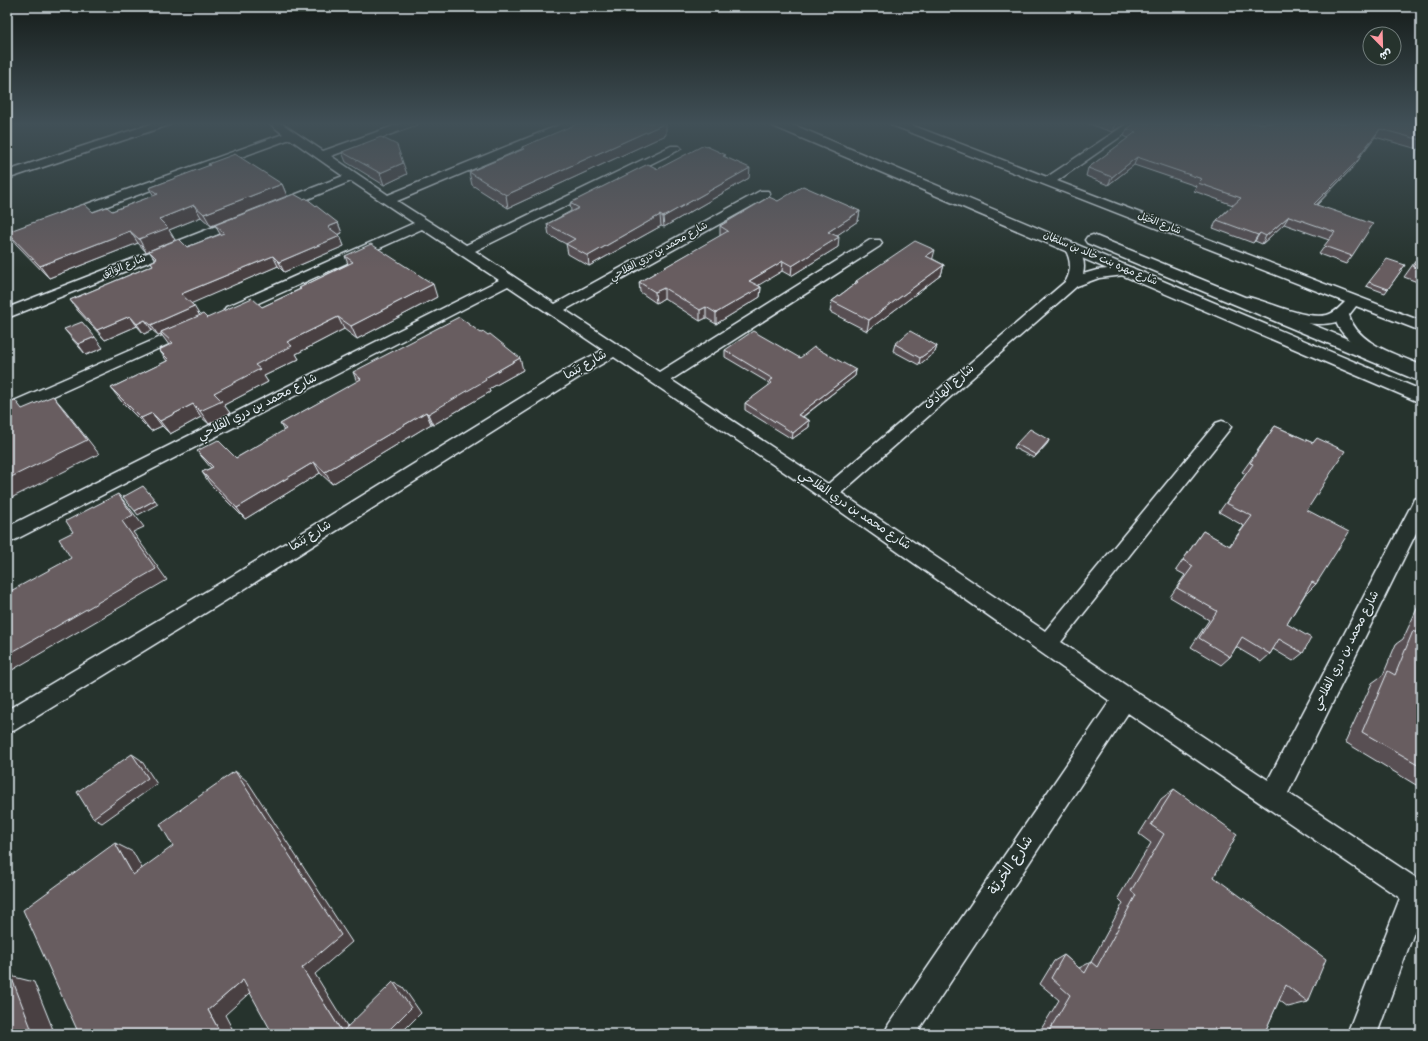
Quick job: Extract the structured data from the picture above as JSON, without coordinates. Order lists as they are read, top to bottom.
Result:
{
  "streets": {
    "street": [
      "شارع الخَيْل",
      "شارع محمد بن دري الفلاحي",
      "شارع مهره بنت خالد بن سلطان",
      "شارع الوَاثِق",
      "شارع بَنَما",
      "شارع الهادف",
      "شارع الحُريّة"
    ]
  },
  "crossings": [
    ["شارع محمد بن دري الفلاحي", "شارع الوَاثِق"],
    ["شارع محمد بن دري الفلاحي", "شارع بَنَما"],
    ["شارع محمد بن دري الفلاحي", "شارع الهادف"],
    ["شارع محمد بن دري الفلاحي", "شارع الحُريّة"],
    ["شارع مهره بنت خالد بن سلطان", "شارع الهادف"]
  ],
  "north": "bottom right"
}
